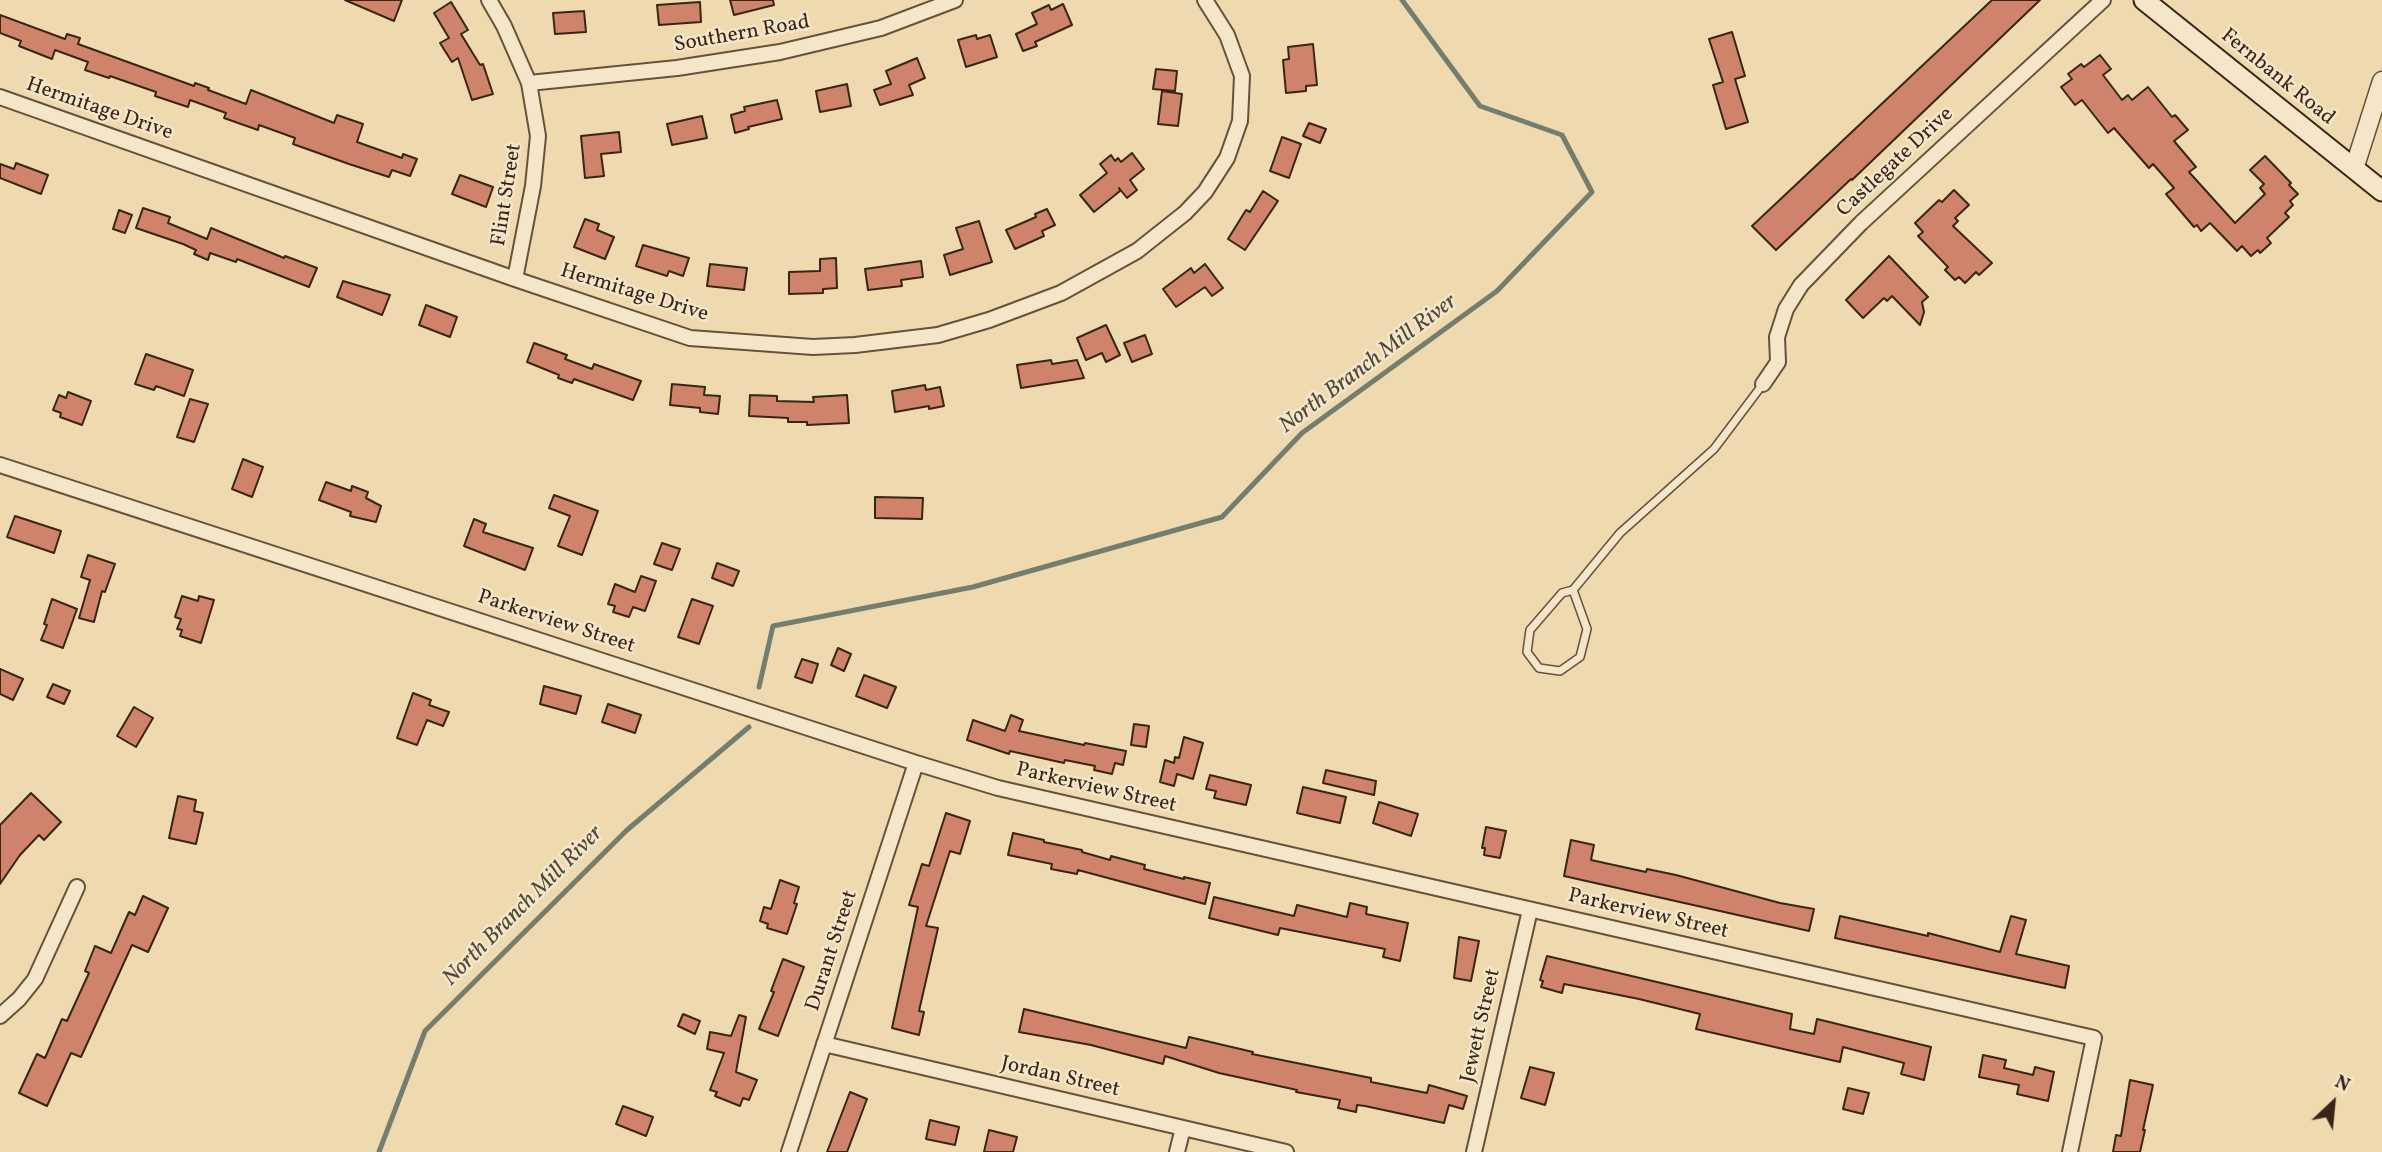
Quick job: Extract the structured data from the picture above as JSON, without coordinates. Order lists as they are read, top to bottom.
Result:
{
  "streets": {
    "main road": ["Fernbank Road"],
    "street": [
      "Southern Road",
      "Hermitage Drive",
      "Castlegate Drive",
      "Flint Street",
      "Parkerview Street",
      "Durant Street",
      "Jewett Street",
      "Jordan Street"
    ]
  },
  "crossings": [
    ["Southern Road", "Flint Street"],
    ["Hermitage Drive", "Flint Street"],
    ["Parkerview Street", "Durant Street"],
    ["Parkerview Street", "Jewett Street"],
    ["Durant Street", "Jordan Street"]
  ],
  "water": ["North Branch Mill River"],
  "north": "top right"
}
